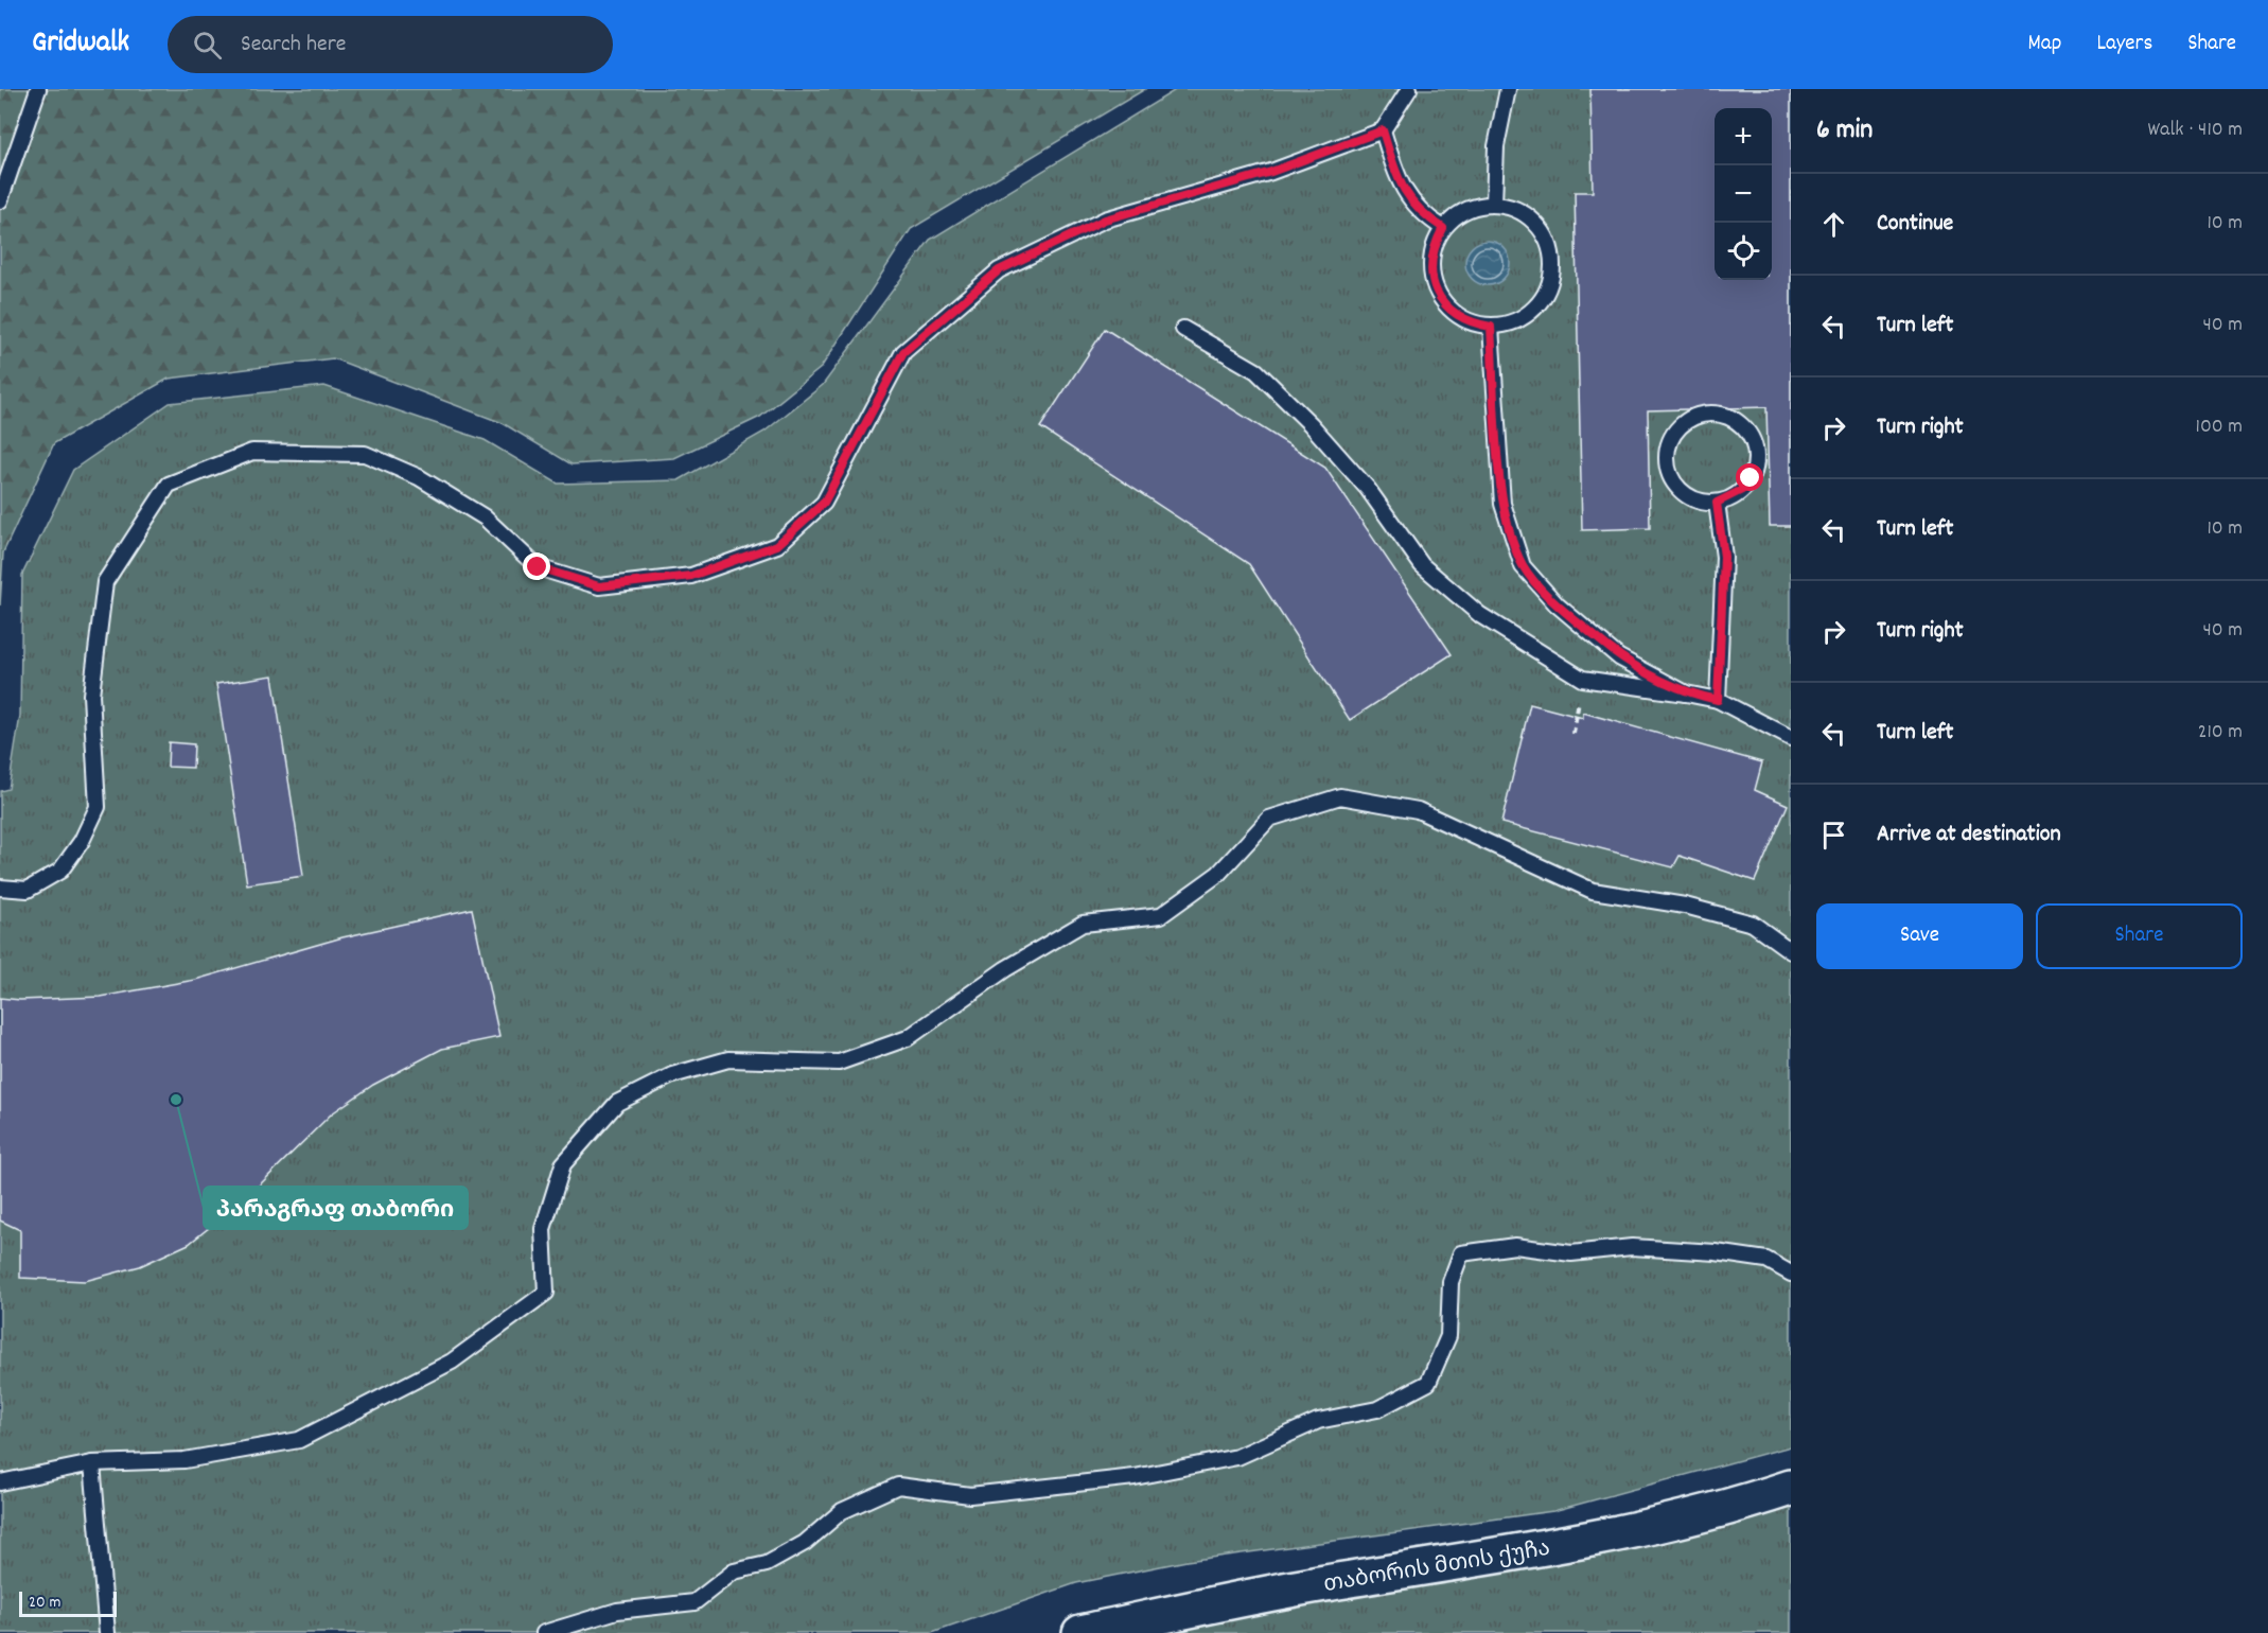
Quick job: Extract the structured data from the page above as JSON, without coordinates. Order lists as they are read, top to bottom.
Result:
{
  "streets": {
    "main road": ["თაბორის მთის ქუჩა"]
  },
  "places": ["პარაგრაფ თაბორი"],
  "scale_bar": "20 m",
  "page": {
    "header": "Gridwalk",
    "search": "Search here",
    "nav": ["Map", "Layers", "Share"],
    "heading": ["6 min", "Walk · 410 m"],
    "map_buttons": ["+", "−"],
    "list": [
      ["Continue", "10 m"],
      ["Turn left", "40 m"],
      ["Turn right", "100 m"],
      ["Turn left", "10 m"],
      ["Turn right", "40 m"],
      ["Turn left", "210 m"],
      "Arrive at destination"
    ],
    "buttons": ["Save", "Share"],
    "scale": "20 m"
  }
}
